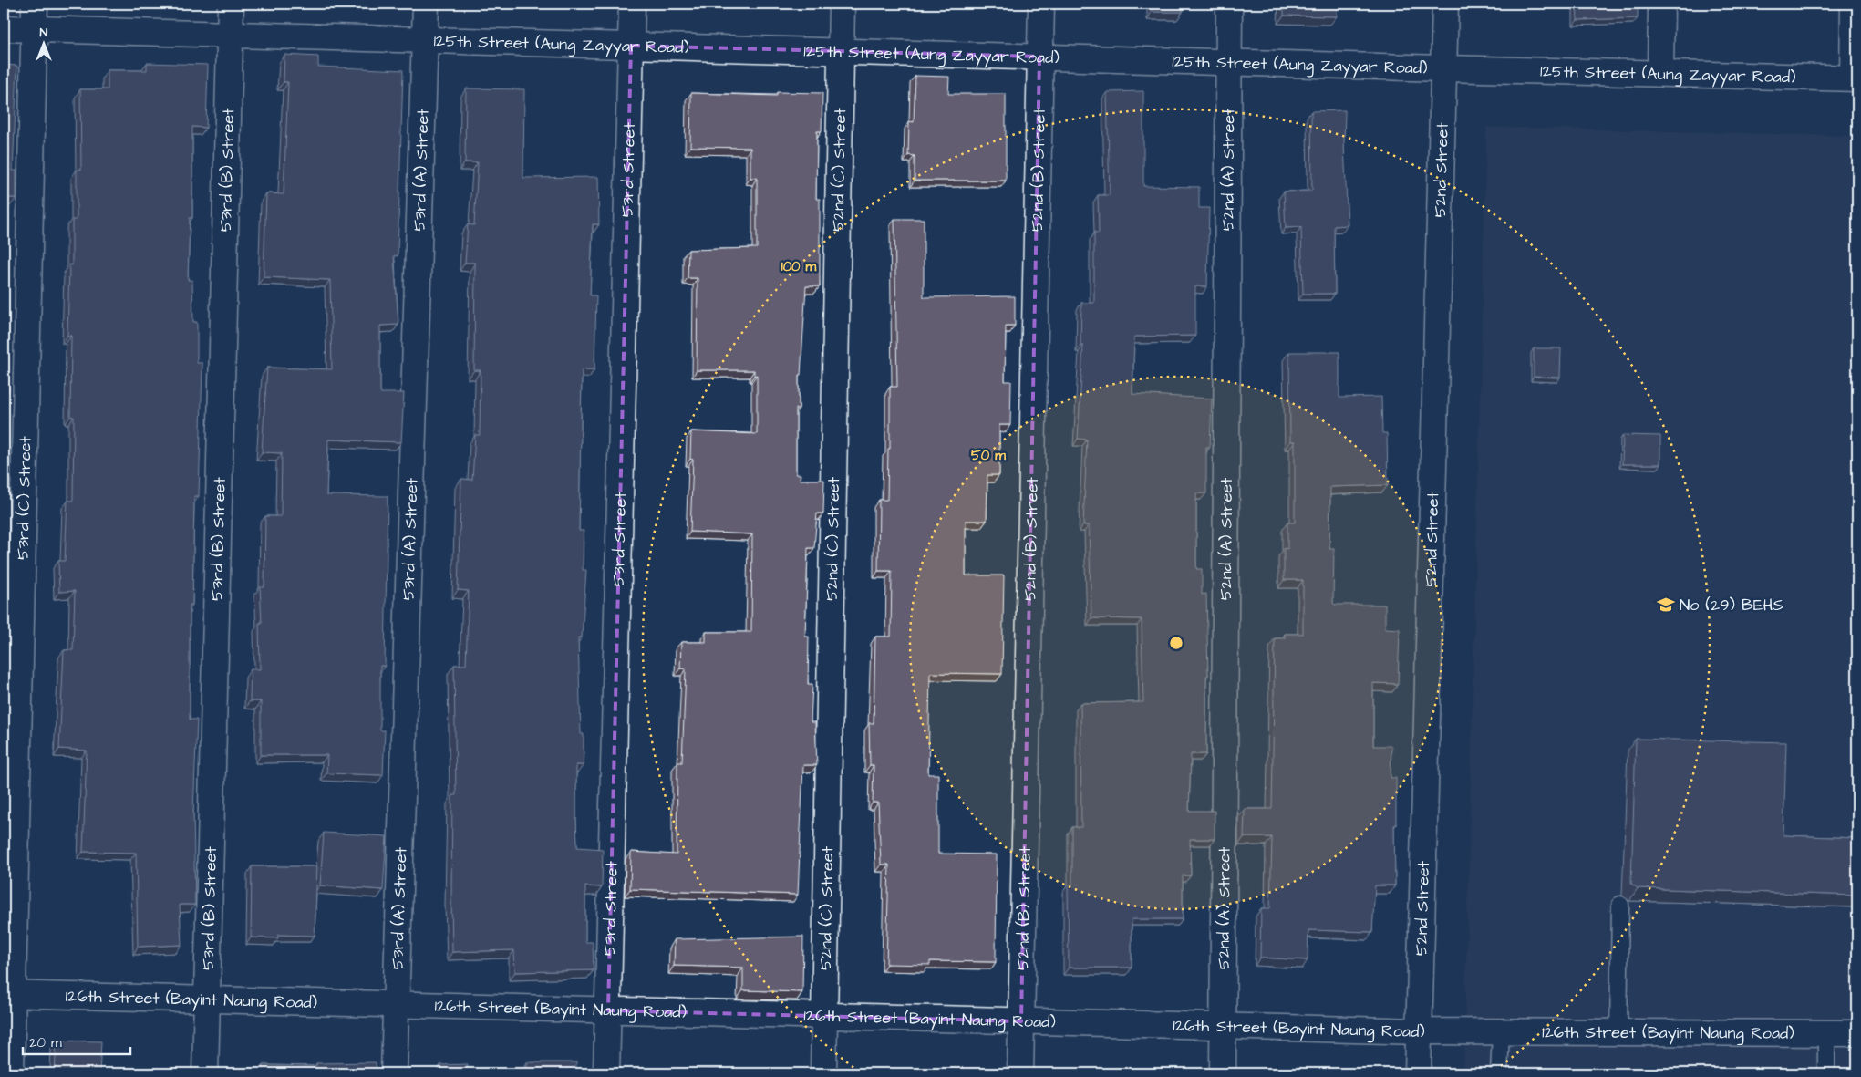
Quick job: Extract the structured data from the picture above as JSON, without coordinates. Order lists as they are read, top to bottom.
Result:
{
  "streets": {
    "street": [
      "125th Street (Aung Zayyar Road)",
      "53rd (B) Street",
      "53rd (A) Street",
      "53rd Street",
      "52nd (C) Street",
      "52nd (B) Street",
      "52nd (A) Street",
      "52nd Street",
      "53rd (C) Street",
      "126th Street (Bayint Naung Road)"
    ]
  },
  "crossings": [
    ["125th Street (Aung Zayyar Road)", "53rd (B) Street"],
    ["125th Street (Aung Zayyar Road)", "53rd (A) Street"],
    ["125th Street (Aung Zayyar Road)", "53rd Street"],
    ["125th Street (Aung Zayyar Road)", "52nd (C) Street"],
    ["125th Street (Aung Zayyar Road)", "52nd (B) Street"],
    ["125th Street (Aung Zayyar Road)", "52nd (A) Street"],
    ["125th Street (Aung Zayyar Road)", "52nd Street"],
    ["125th Street (Aung Zayyar Road)", "53rd (C) Street"],
    ["53rd (B) Street", "126th Street (Bayint Naung Road)"],
    ["53rd (A) Street", "126th Street (Bayint Naung Road)"],
    ["53rd Street", "126th Street (Bayint Naung Road)"],
    ["52nd (C) Street", "126th Street (Bayint Naung Road)"],
    ["52nd (B) Street", "126th Street (Bayint Naung Road)"],
    ["52nd (A) Street", "126th Street (Bayint Naung Road)"],
    ["52nd Street", "126th Street (Bayint Naung Road)"],
    ["53rd (C) Street", "126th Street (Bayint Naung Road)"]
  ],
  "places": {
    "school or university": ["No (29) BEHS"]
  },
  "scale_bar": "20 m",
  "north": "top",
  "rings": ["100 m", "50 m"]
}
